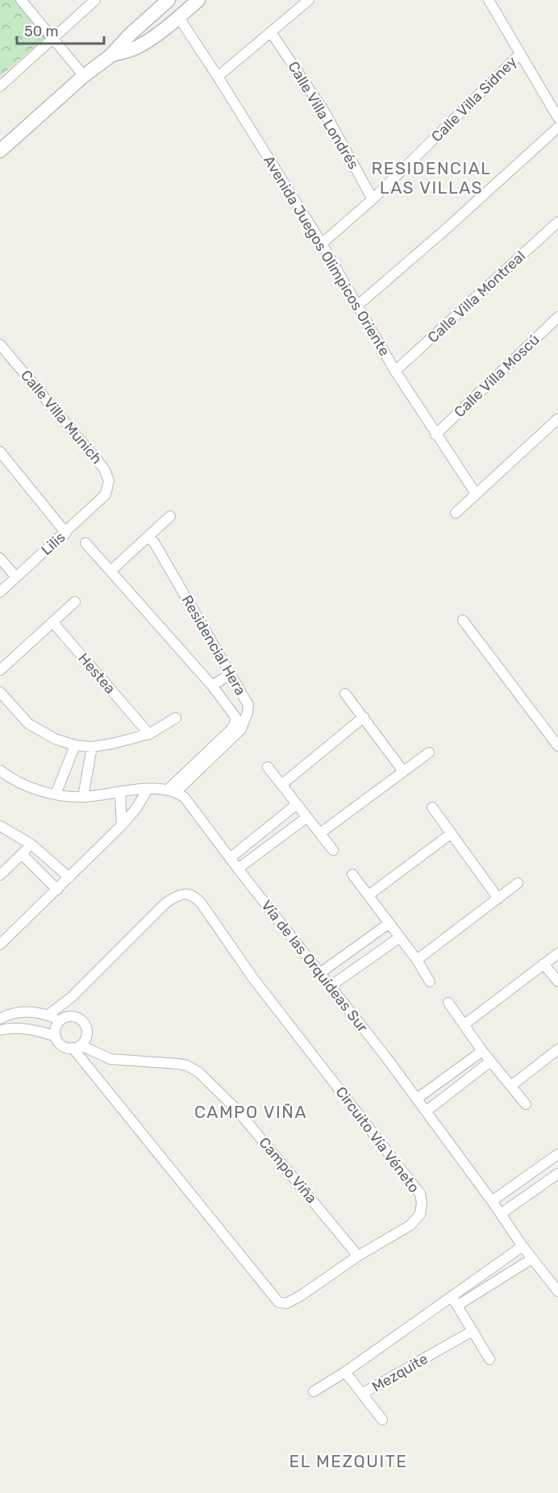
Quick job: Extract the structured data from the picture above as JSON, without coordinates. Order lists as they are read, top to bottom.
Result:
{
  "streets": {
    "street": [
      "Calle Villa Sidney",
      "Calle Villa Londrés",
      "Avenida Juegos Olimpicos Oriente",
      "Calle Villa Montreal",
      "Calle Villa Moscú",
      "Calle Villa Munich",
      "Lilis",
      "Residencial Hera",
      "Hestea",
      "Vía de las Orquídeas Sur",
      "Circuito Vía Véneto",
      "Campo Viña",
      "Mezquite"
    ]
  },
  "crossings": [
    ["Calle Villa Sidney", "Calle Villa Londrés"],
    ["Calle Villa Sidney", "Avenida Juegos Olimpicos Oriente"],
    ["Avenida Juegos Olimpicos Oriente", "Calle Villa Montreal"],
    ["Avenida Juegos Olimpicos Oriente", "Calle Villa Moscú"],
    ["Calle Villa Munich", "Lilis"],
    ["Residencial Hera", "Vía de las Orquídeas Sur"],
    ["Vía de las Orquídeas Sur", "Mezquite"],
    ["Circuito Vía Véneto", "Campo Viña"]
  ],
  "districts": ["RESIDENCIAL LAS VILLAS", "CAMPO VIÑA", "EL MEZQUITE"],
  "scale_bar": "50 m"
}
